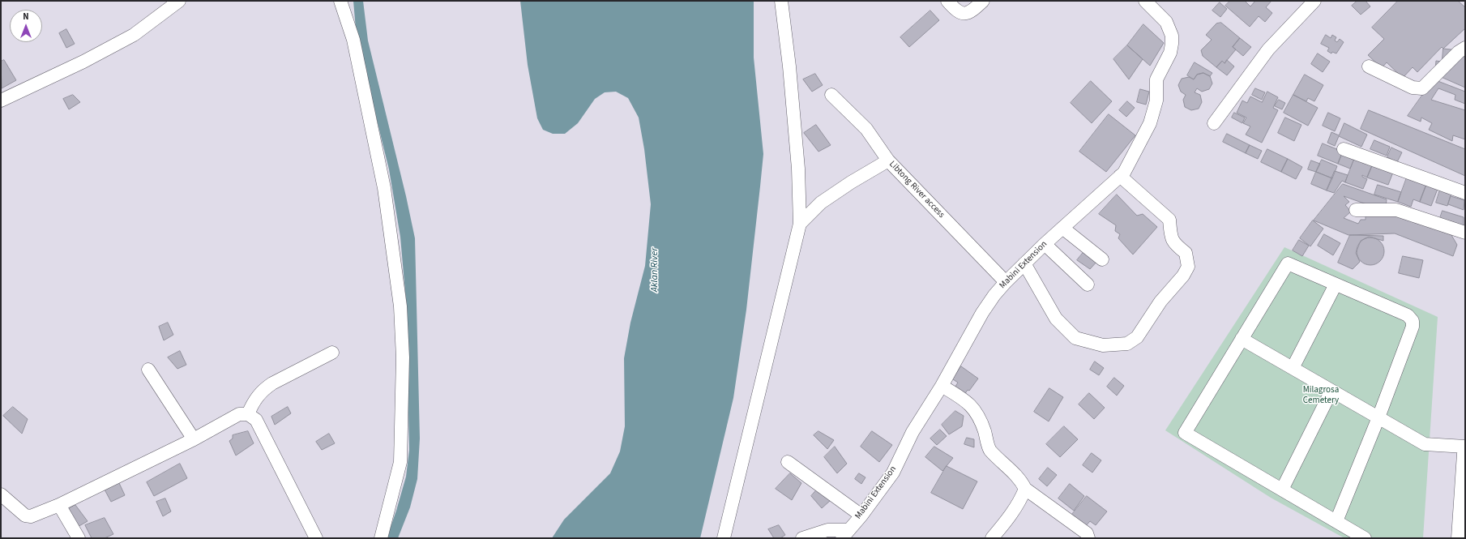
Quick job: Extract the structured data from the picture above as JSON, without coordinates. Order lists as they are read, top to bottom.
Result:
{
  "streets": {
    "street": ["Libtong River access", "Mabini Extension"]
  },
  "crossings": [
    ["Libtong River access", "Mabini Extension"]
  ],
  "water": ["Aklan River"],
  "parks": ["Milagrosa Cemetery"],
  "north": "top"
}
